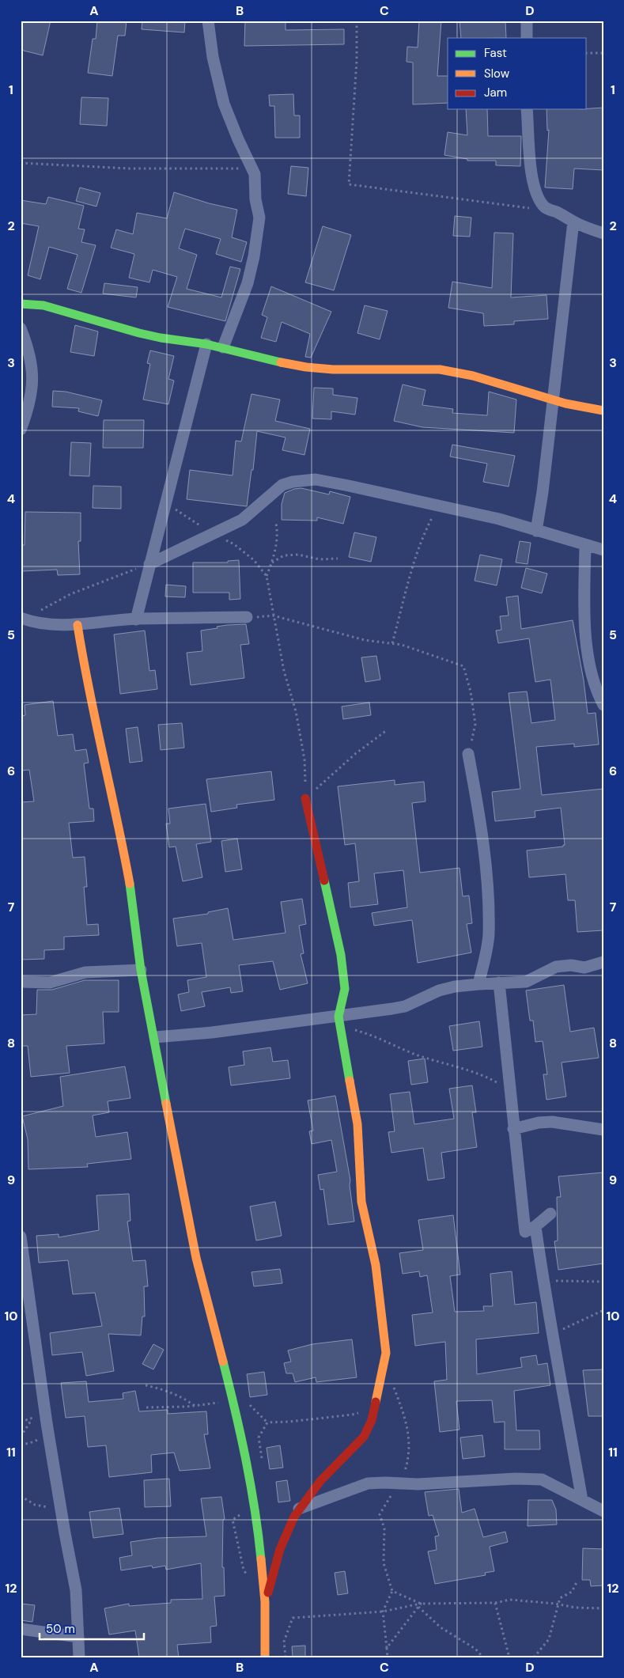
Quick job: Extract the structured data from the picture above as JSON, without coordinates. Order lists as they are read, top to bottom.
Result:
{
  "legend": ["Fast", "Slow", "Jam"],
  "scale_bar": "50 m",
  "grid": {
    "columns": [
      "A",
      "B",
      "C",
      "D"
    ],
    "rows": [
      "1",
      "2",
      "3",
      "4",
      "5",
      "6",
      "7",
      "8",
      "9",
      "10",
      "11",
      "12"
    ]
  }
}
